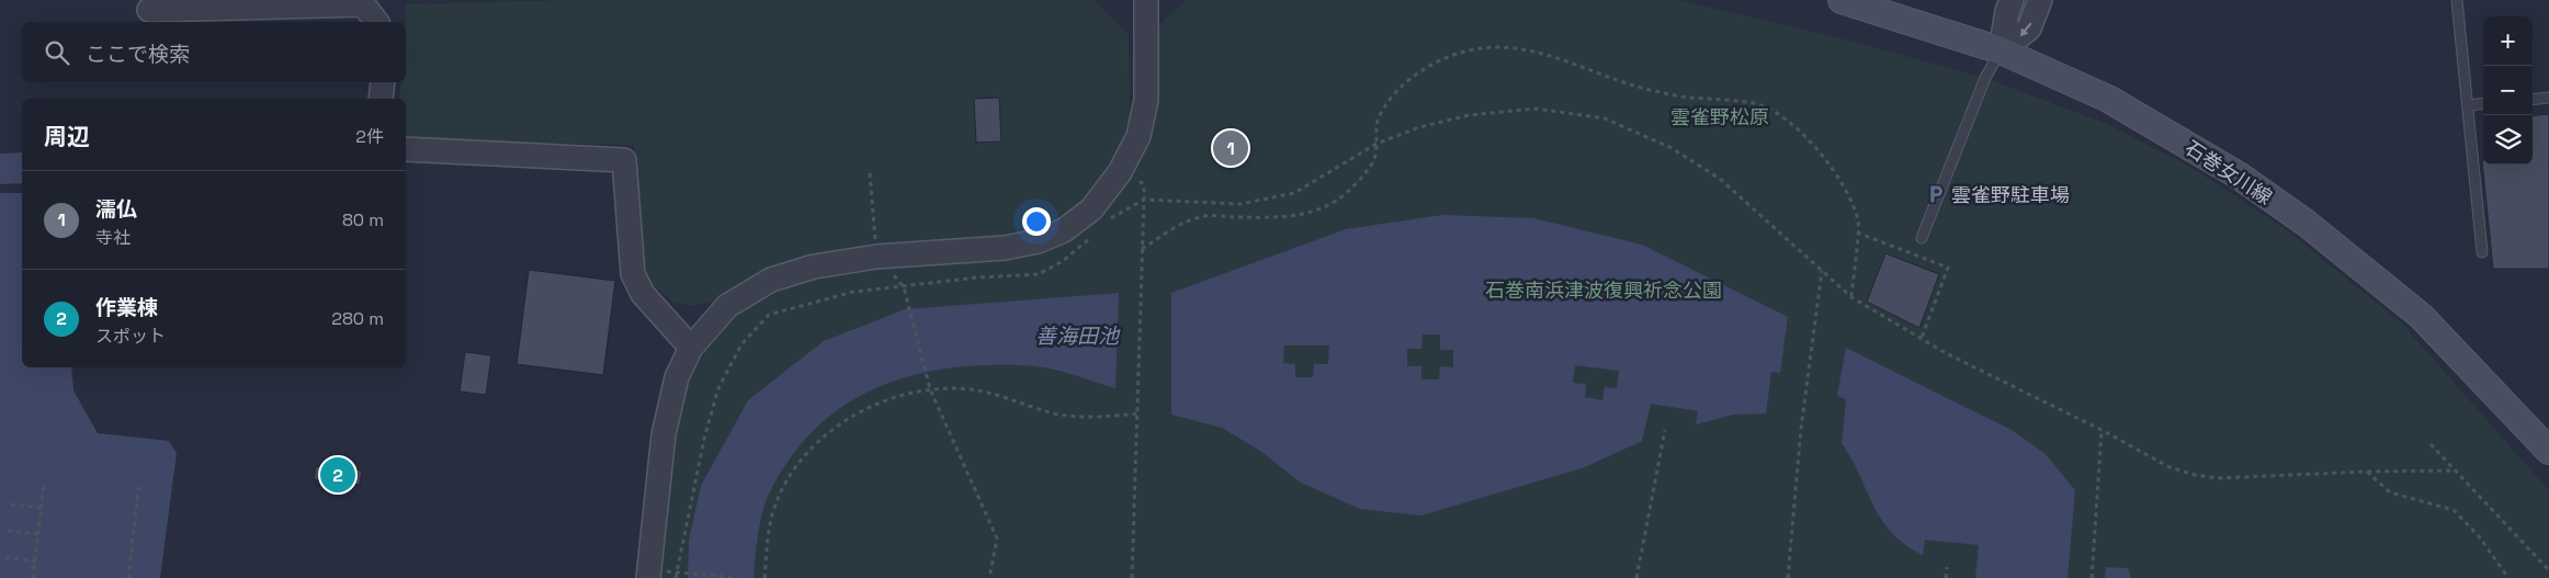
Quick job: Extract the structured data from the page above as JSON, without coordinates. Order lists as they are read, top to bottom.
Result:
{
  "streets": {
    "main road": ["石巻女川線"]
  },
  "water": ["善海田池"],
  "parks": ["雲雀野松原", "石巻南浜津波復興祈念公園"],
  "places": {
    "parking": ["雲雀野駐車場"]
  },
  "page": {
    "map_buttons": ["+", "−"],
    "search": "ここで検索",
    "heading": ["周辺", "2件"],
    "pins": ["1", "2"],
    "list": [
      {
        "mark": "1",
        "name": "濡仏",
        "note": "寺社",
        "value": "80 m"
      },
      {
        "mark": "2",
        "name": "作業棟",
        "note": "スポット",
        "value": "280 m"
      }
    ]
  }
}
